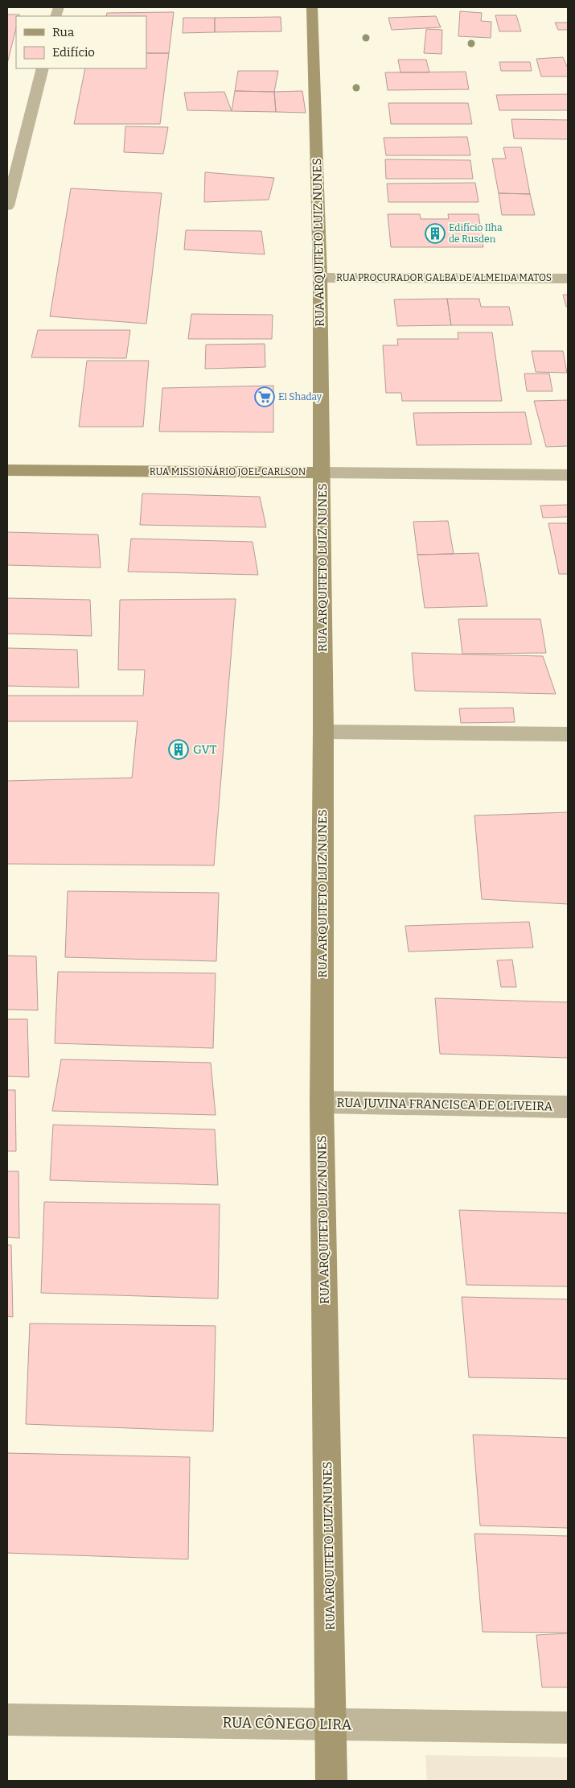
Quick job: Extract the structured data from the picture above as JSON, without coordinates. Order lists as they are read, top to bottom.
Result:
{
  "streets": {
    "main road": ["RUA ARQUITETO LUIZ NUNES", "RUA MISSIONÁRIO JOEL CARLSON"],
    "street": ["RUA PROCURADOR GALBA DE ALMEIDA MATOS", "RUA JUVINA FRANCISCA DE OLIVEIRA", "RUA CÔNEGO LIRA"]
  },
  "crossings": [
    ["RUA ARQUITETO LUIZ NUNES", "RUA PROCURADOR GALBA DE ALMEIDA MATOS"],
    ["RUA ARQUITETO LUIZ NUNES", "RUA MISSIONÁRIO JOEL CARLSON"],
    ["RUA ARQUITETO LUIZ NUNES", "RUA JUVINA FRANCISCA DE OLIVEIRA"],
    ["RUA ARQUITETO LUIZ NUNES", "RUA CÔNEGO LIRA"]
  ],
  "places": {
    "building": ["Edifício Ilha de Rusden", "GVT"],
    "supermarket": ["El Shaday"]
  },
  "legend": ["Rua", "Edifício"]
}
